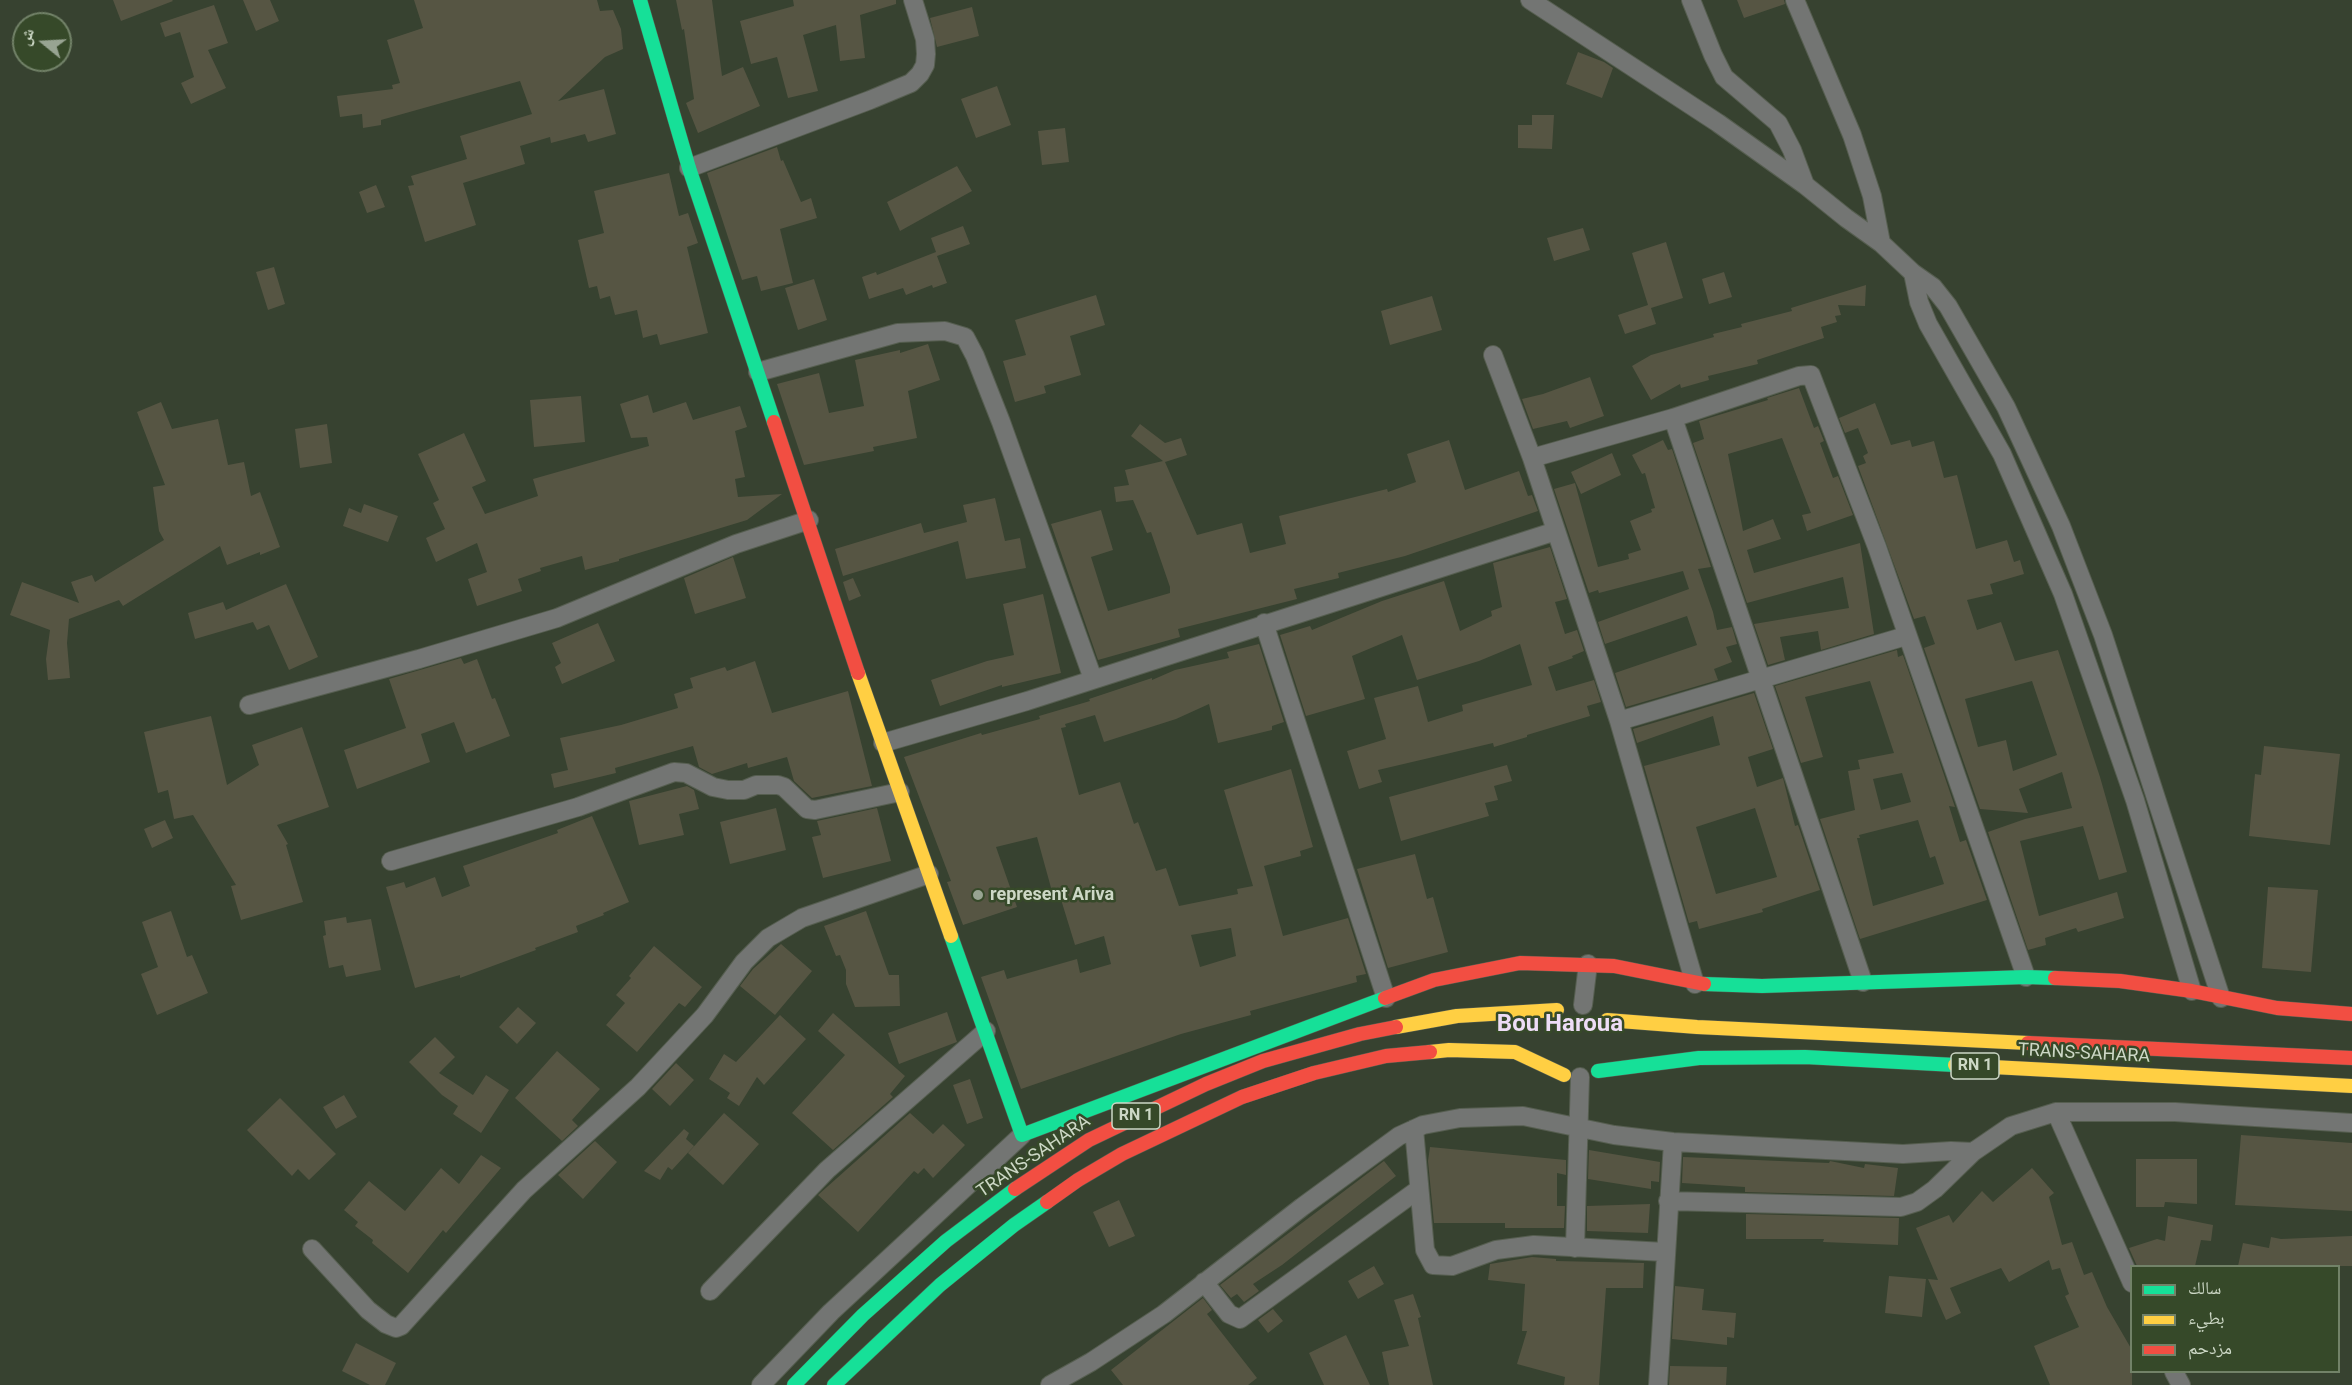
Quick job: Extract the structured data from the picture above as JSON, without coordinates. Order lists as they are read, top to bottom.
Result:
{
  "streets": {
    "main road": ["TRANS-SAHARA", "RN 1"]
  },
  "crossings": [
    ["TRANS-SAHARA", "RN 1"]
  ],
  "districts": ["Bou Haroua"],
  "places": ["represent Ariva"],
  "legend": ["سالك", "بطيء", "مزدحم"],
  "north": "left"
}
